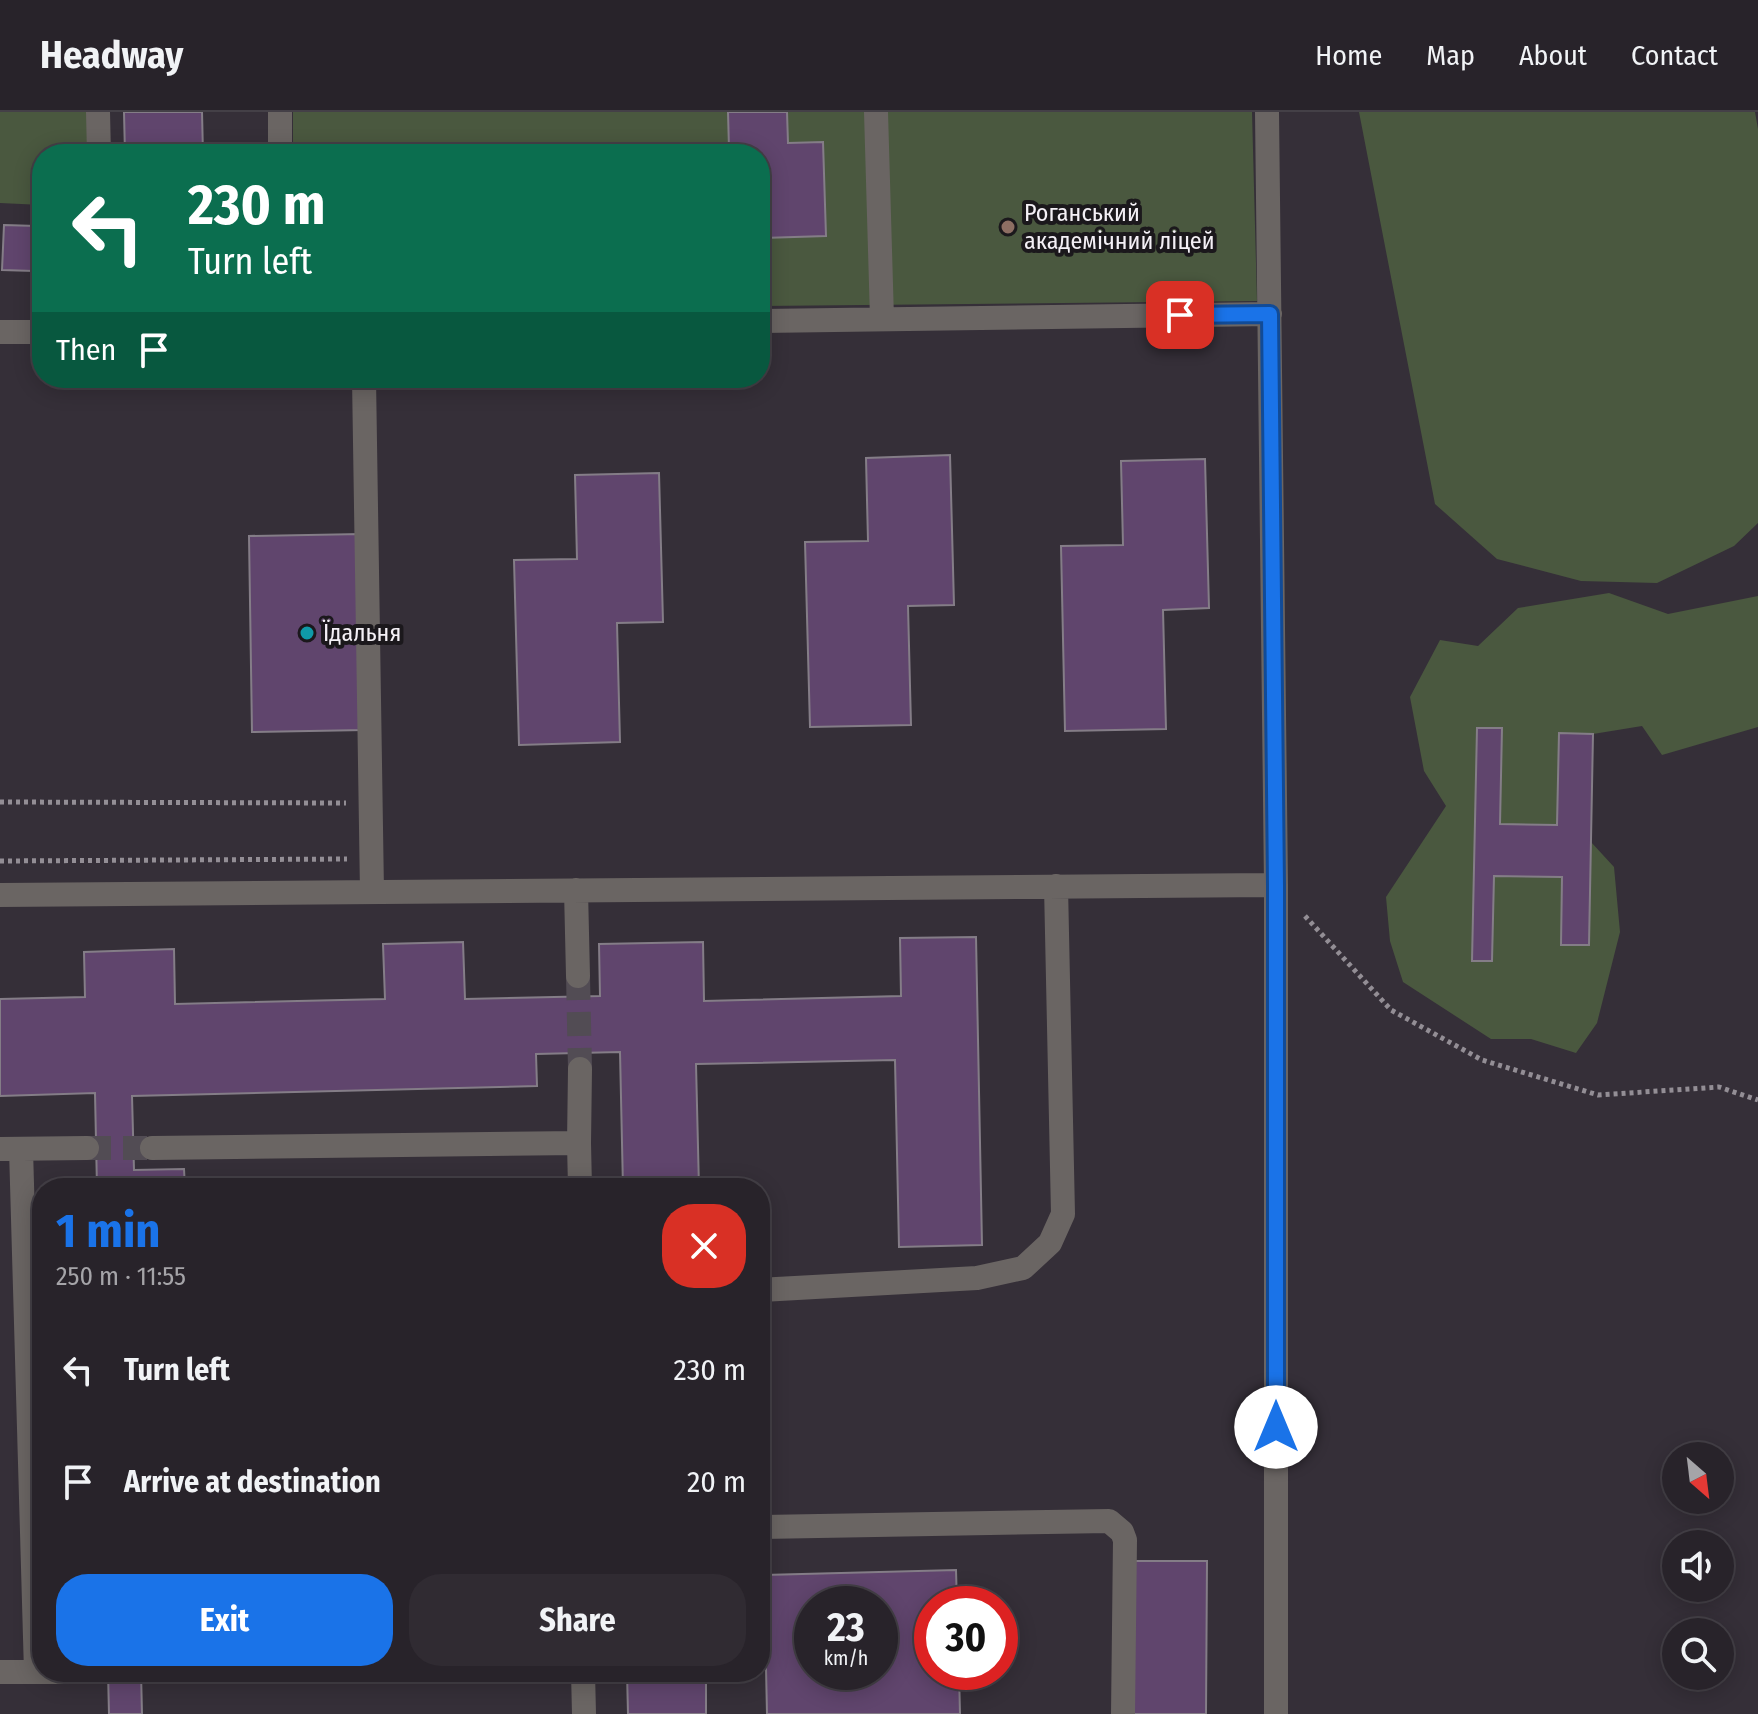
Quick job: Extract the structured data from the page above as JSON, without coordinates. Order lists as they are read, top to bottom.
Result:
{
  "places": ["Роганський академічний ліцей", "Їдальня"],
  "north": "bottom right",
  "page": {
    "header": "Headway",
    "nav": [
      "Home",
      "Map",
      "About",
      "Contact"
    ],
    "turn": ["230 m", "Turn left"],
    "then": "Then",
    "heading": ["1 min", "250 m · 11:55"],
    "list": [
      {
        "name": "Turn left",
        "value": "230 m"
      },
      {
        "name": "Arrive at destination",
        "value": "20 m"
      }
    ],
    "buttons": ["Exit", "Share"],
    "speed": "23 km/h",
    "limit": "30"
  }
}
